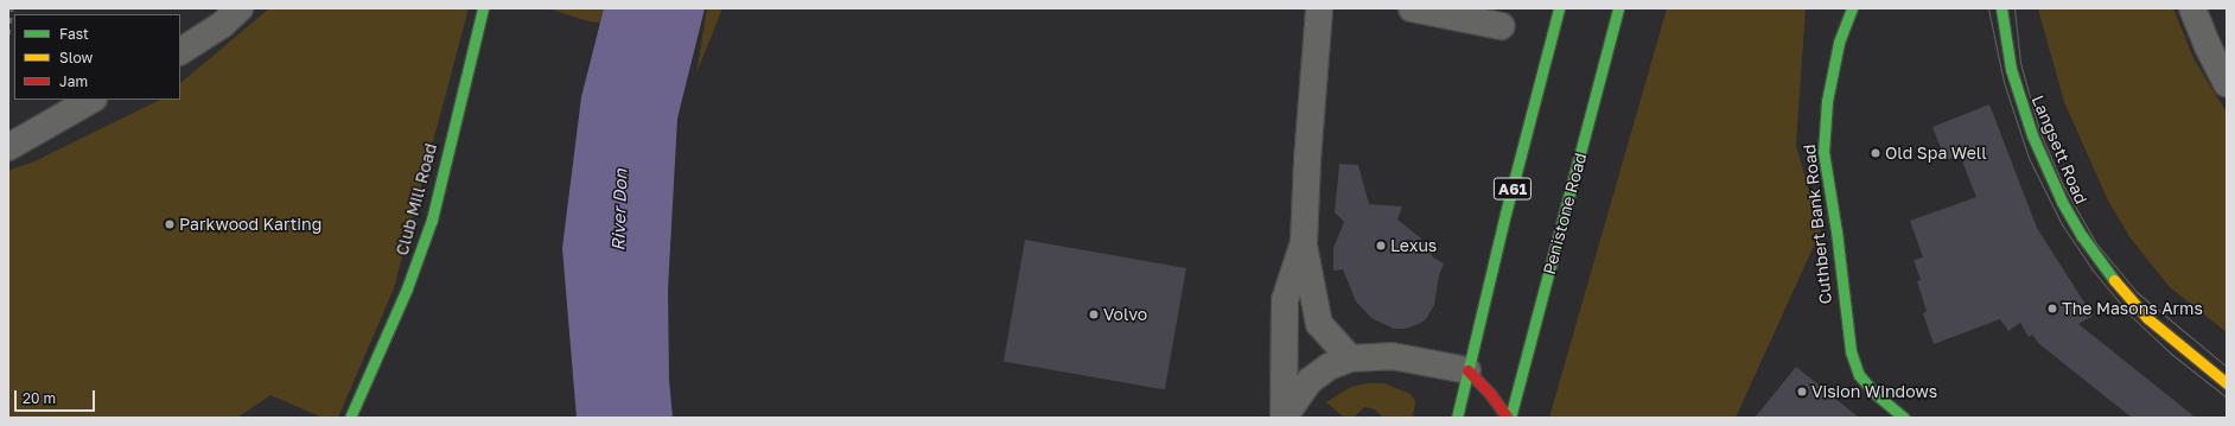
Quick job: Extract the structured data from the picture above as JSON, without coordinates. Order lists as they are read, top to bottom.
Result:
{
  "streets": {
    "main road": [
      "Langsett Road",
      "A61",
      "Club Mill Road",
      "Penistone Road",
      "Cuthbert Bank Road"
    ]
  },
  "water": ["River Don"],
  "places": [
    "Old Spa Well",
    "Parkwood Karting",
    "Lexus",
    "The Masons Arms",
    "Volvo",
    "Vision Windows"
  ],
  "legend": ["Fast", "Slow", "Jam"],
  "scale_bar": "20 m"
}
